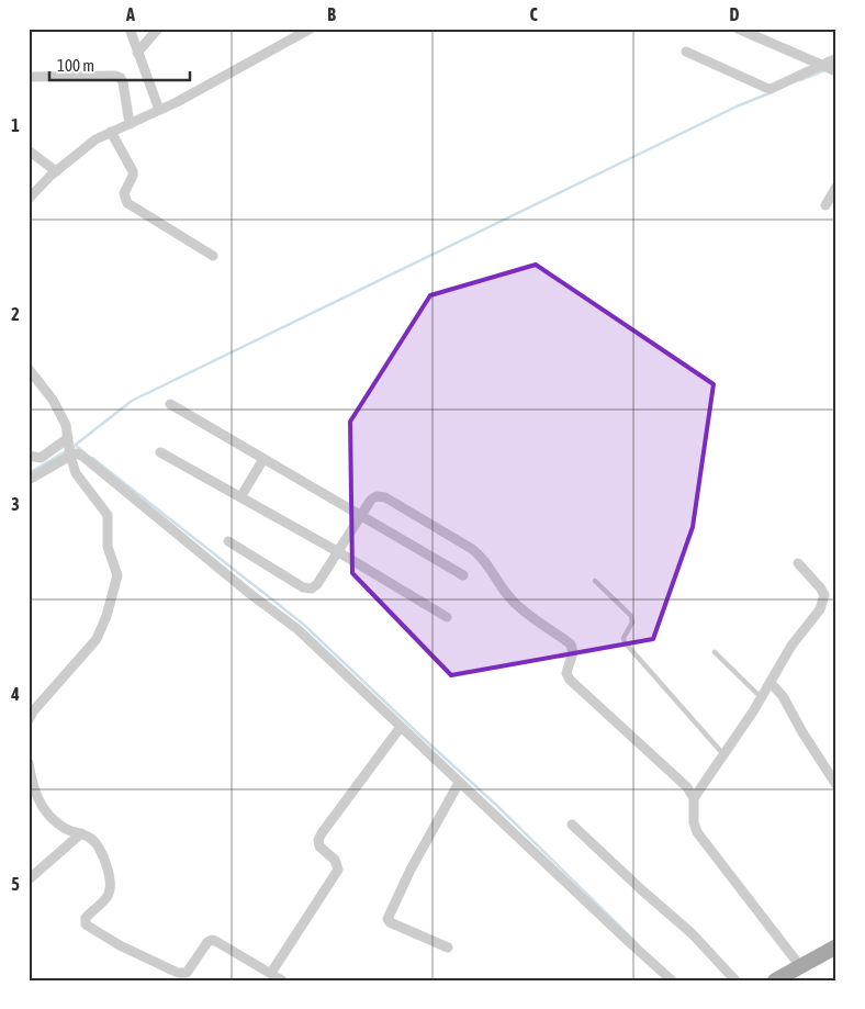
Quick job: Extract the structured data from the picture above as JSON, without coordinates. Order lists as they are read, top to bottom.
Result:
{
  "scale_bar": "100 m",
  "grid": {
    "columns": [
      "A",
      "B",
      "C",
      "D"
    ],
    "rows": [
      "1",
      "2",
      "3",
      "4",
      "5"
    ]
  }
}
